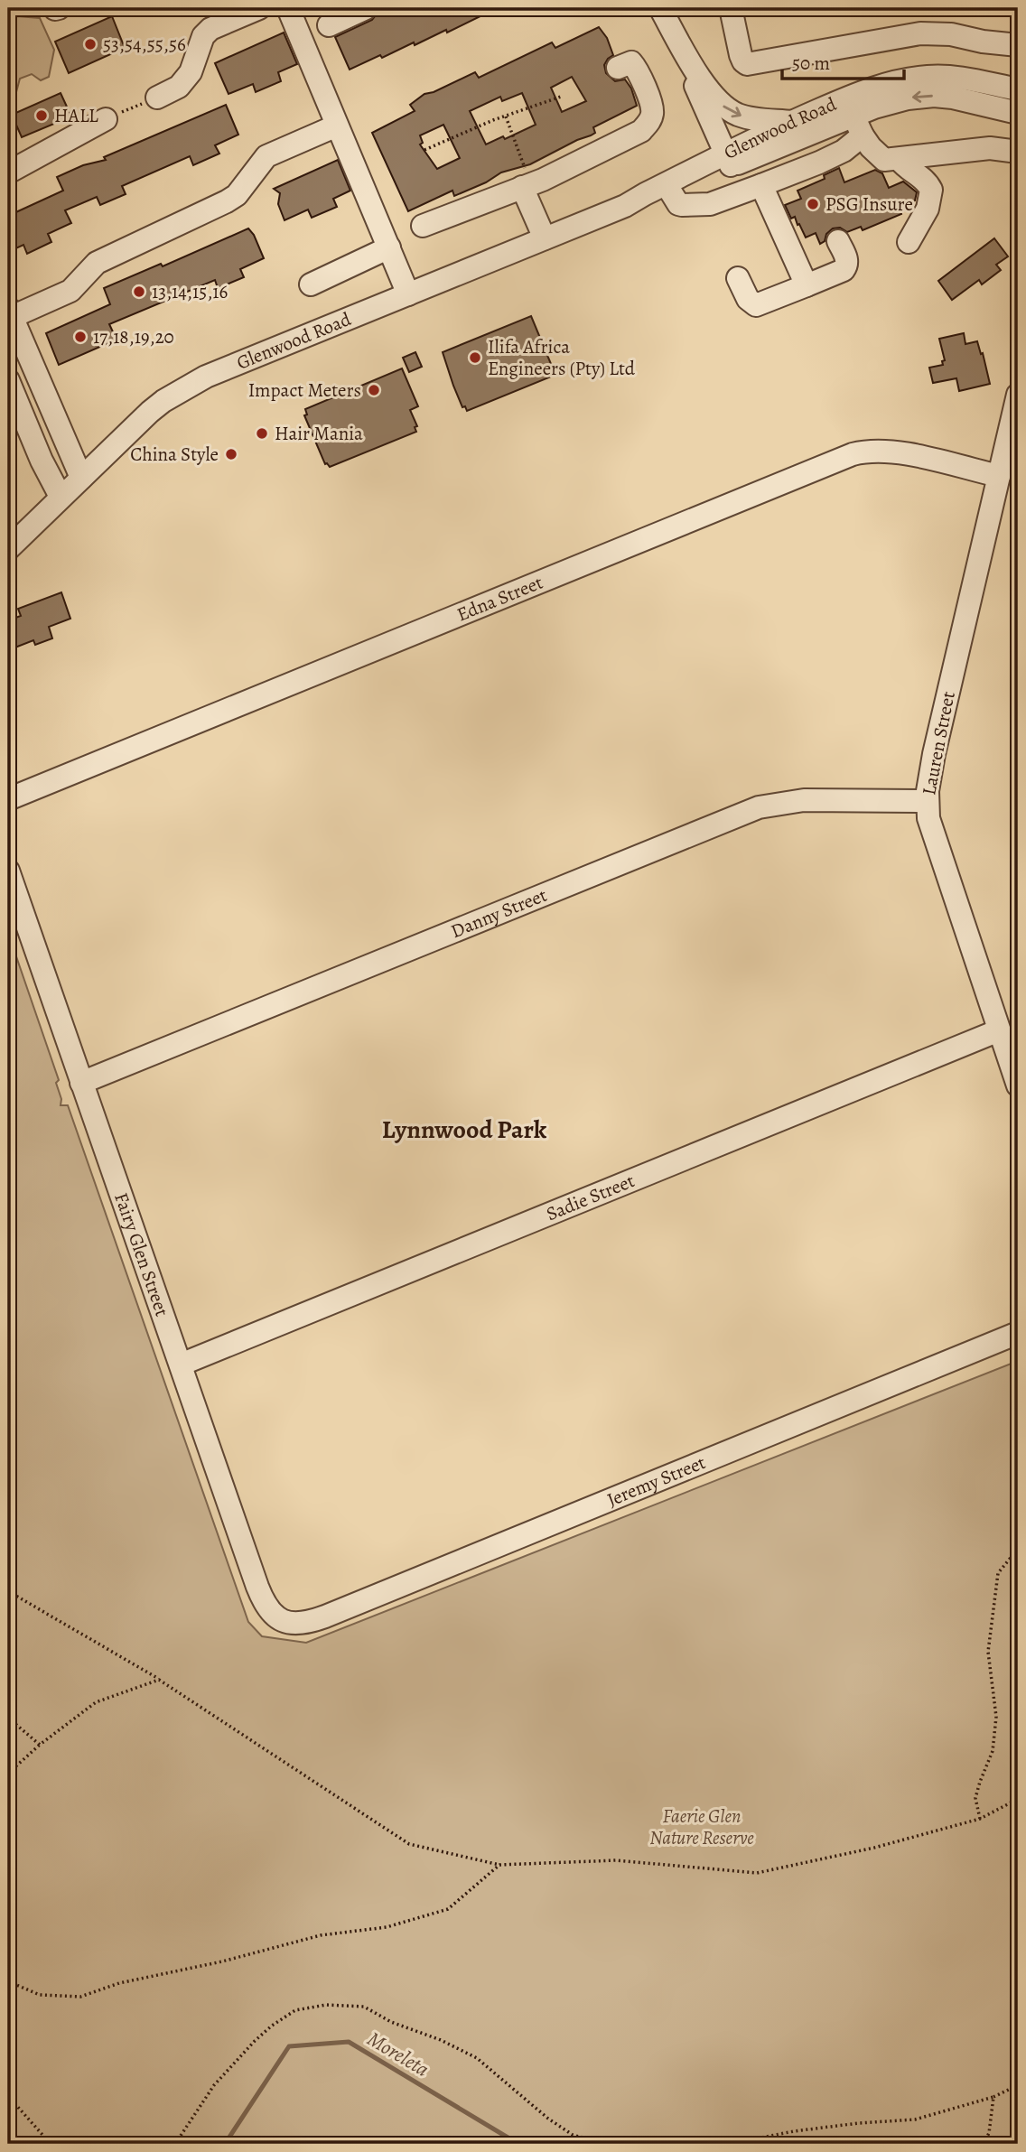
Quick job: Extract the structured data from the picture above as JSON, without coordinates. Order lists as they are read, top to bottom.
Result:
{
  "streets": {
    "street": [
      "Glenwood Road",
      "Edna Street",
      "Lauren Street",
      "Danny Street",
      "Sadie Street",
      "Fairy Glen Street",
      "Jeremy Street"
    ]
  },
  "crossings": [
    ["Edna Street", "Lauren Street"],
    ["Lauren Street", "Danny Street"],
    ["Lauren Street", "Sadie Street"],
    ["Danny Street", "Fairy Glen Street"],
    ["Sadie Street", "Fairy Glen Street"],
    ["Fairy Glen Street", "Jeremy Street"]
  ],
  "districts": ["Lynnwood Park"],
  "water": ["Moreleta"],
  "parks": ["Faerie Glen Nature Reserve"],
  "places": [
    "53,54,55,56",
    "HALL",
    "PSG Insure",
    "13,14,15,16",
    "17,18,19,20",
    "Ilifa Africa Engineers (Pty) Ltd",
    "Impact Meters",
    "Hair Mania",
    "China Style"
  ],
  "scale_bar": "50 m"
}
